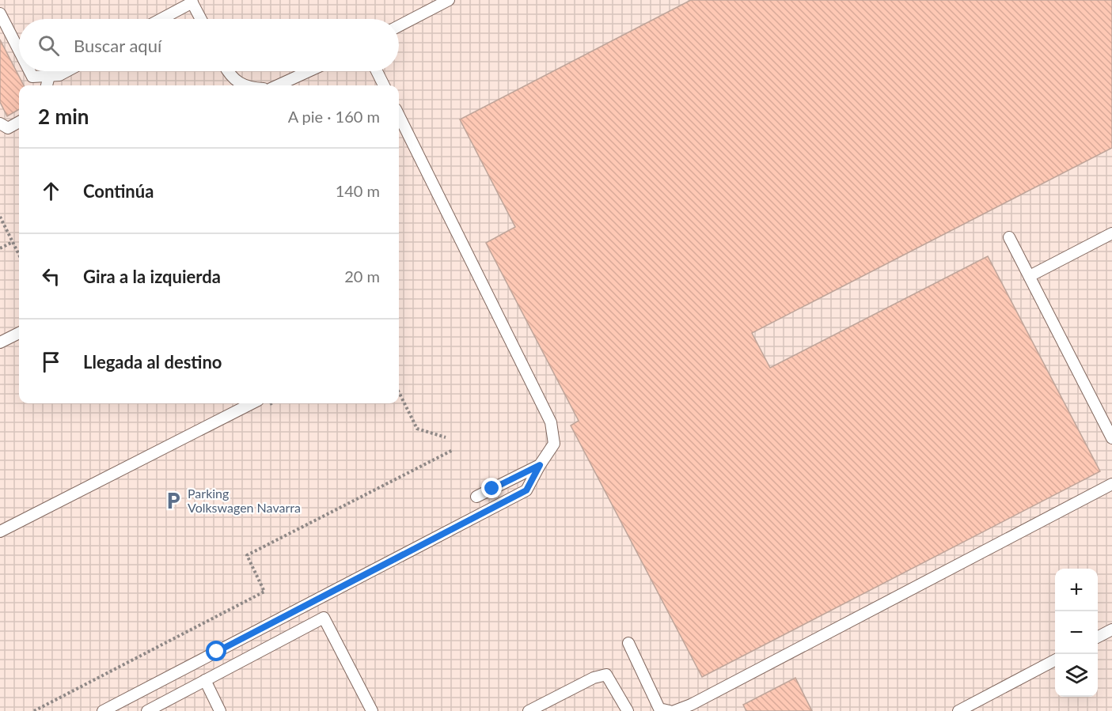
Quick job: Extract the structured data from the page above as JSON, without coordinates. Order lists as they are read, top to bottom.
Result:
{
  "places": {
    "parking": ["Parking Volkswagen Navarra"]
  },
  "page": {
    "search": "Buscar aquí",
    "heading": ["2 min", "A pie · 160 m"],
    "list": [
      ["Continúa", "140 m"],
      ["Gira a la izquierda", "20 m"],
      "Llegada al destino"
    ],
    "map_buttons": ["+", "−"]
  }
}
